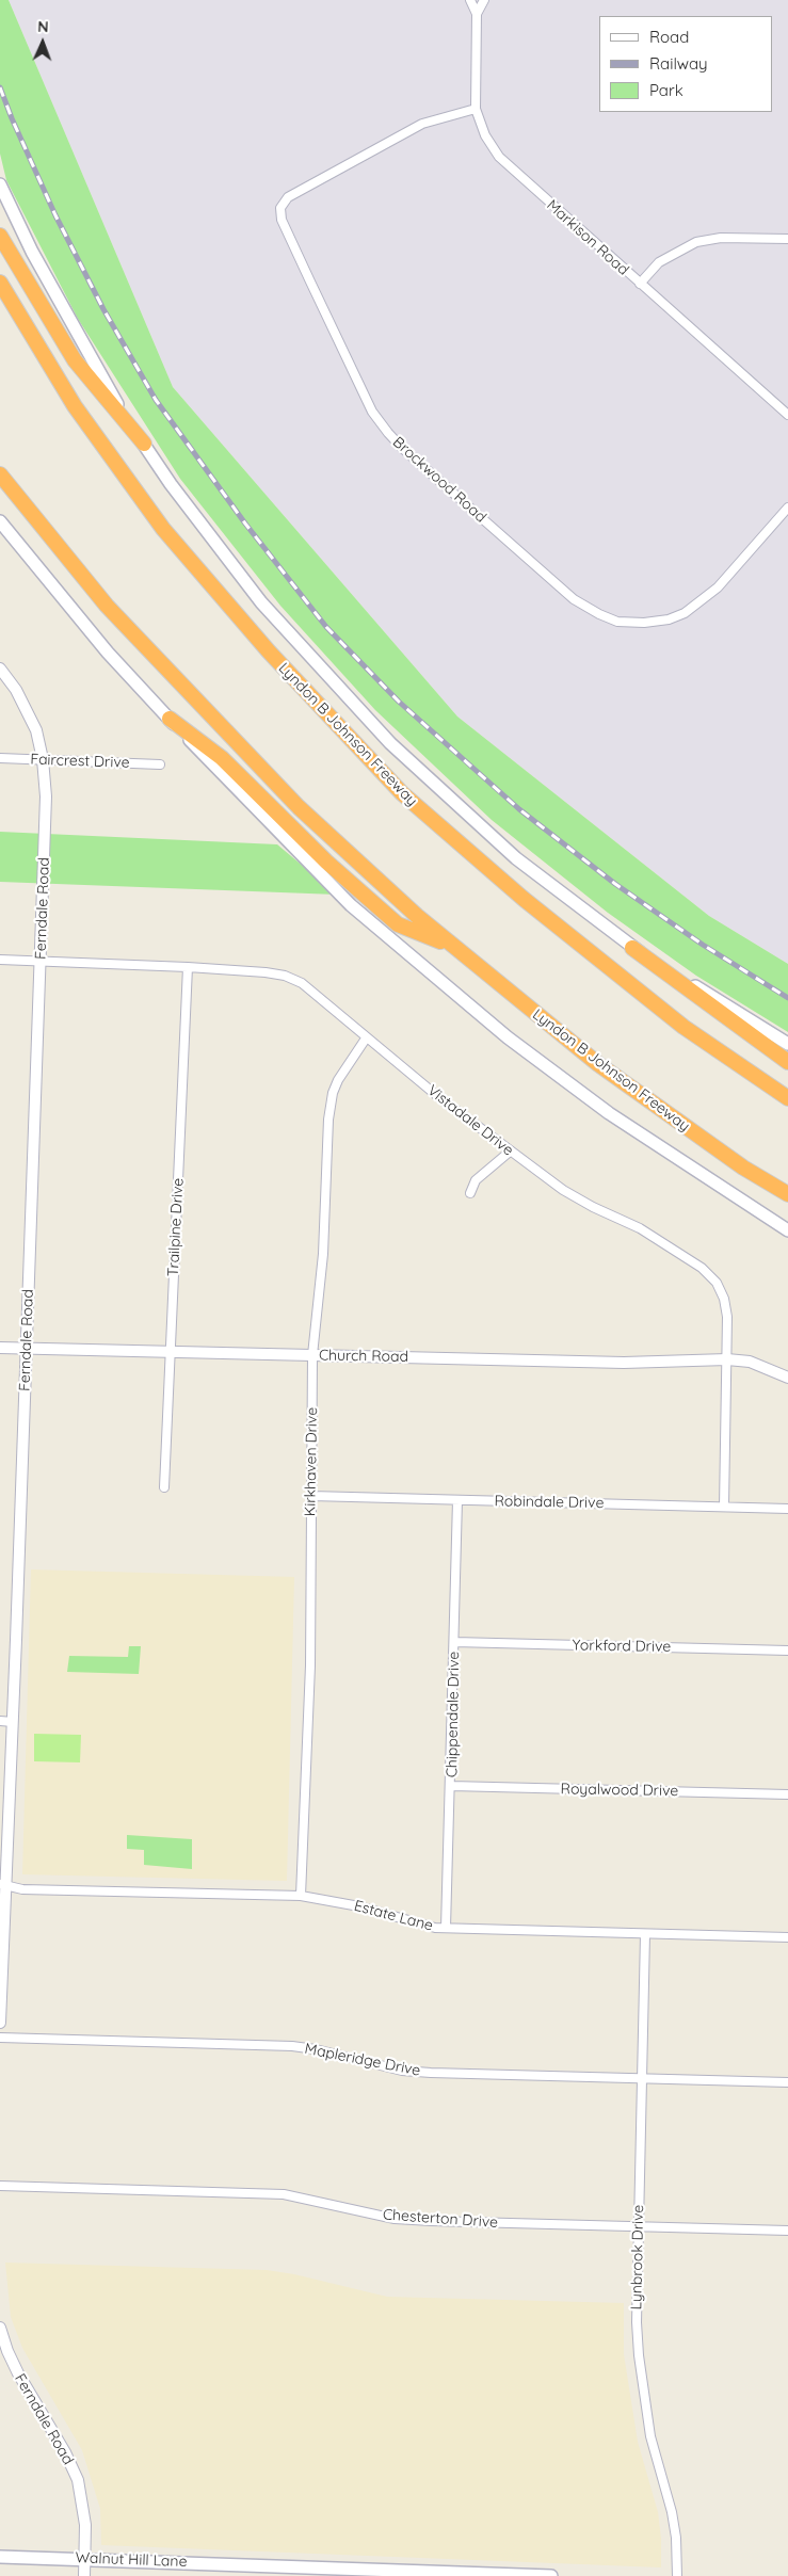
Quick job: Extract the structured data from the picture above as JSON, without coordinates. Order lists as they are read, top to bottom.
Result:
{
  "streets": {
    "highway": ["Lyndon B Johnson Freeway"],
    "main road": ["Walnut Hill Lane"],
    "street": [
      "Markison Road",
      "Brockwood Road",
      "Faircrest Drive",
      "Ferndale Road",
      "Vistadale Drive",
      "Trailpine Drive",
      "Church Road",
      "Kirkhaven Drive",
      "Robindale Drive",
      "Yorkford Drive",
      "Chippendale Drive",
      "Royalwood Drive",
      "Estate Lane",
      "Mapleridge Drive",
      "Chesterton Drive",
      "Lynbrook Drive"
    ]
  },
  "crossings": [
    ["Markison Road", "Brockwood Road"],
    ["Faircrest Drive", "Ferndale Road"],
    ["Ferndale Road", "Vistadale Drive"],
    ["Ferndale Road", "Church Road"],
    ["Ferndale Road", "Estate Lane"],
    ["Ferndale Road", "Walnut Hill Lane"],
    ["Vistadale Drive", "Trailpine Drive"],
    ["Vistadale Drive", "Church Road"],
    ["Vistadale Drive", "Kirkhaven Drive"],
    ["Vistadale Drive", "Robindale Drive"],
    ["Trailpine Drive", "Church Road"],
    ["Church Road", "Kirkhaven Drive"],
    ["Kirkhaven Drive", "Robindale Drive"],
    ["Kirkhaven Drive", "Estate Lane"],
    ["Robindale Drive", "Chippendale Drive"],
    ["Yorkford Drive", "Chippendale Drive"],
    ["Chippendale Drive", "Royalwood Drive"],
    ["Chippendale Drive", "Estate Lane"],
    ["Estate Lane", "Lynbrook Drive"],
    ["Mapleridge Drive", "Lynbrook Drive"],
    ["Chesterton Drive", "Lynbrook Drive"]
  ],
  "legend": ["Road", "Railway", "Park"],
  "north": "top"
}
